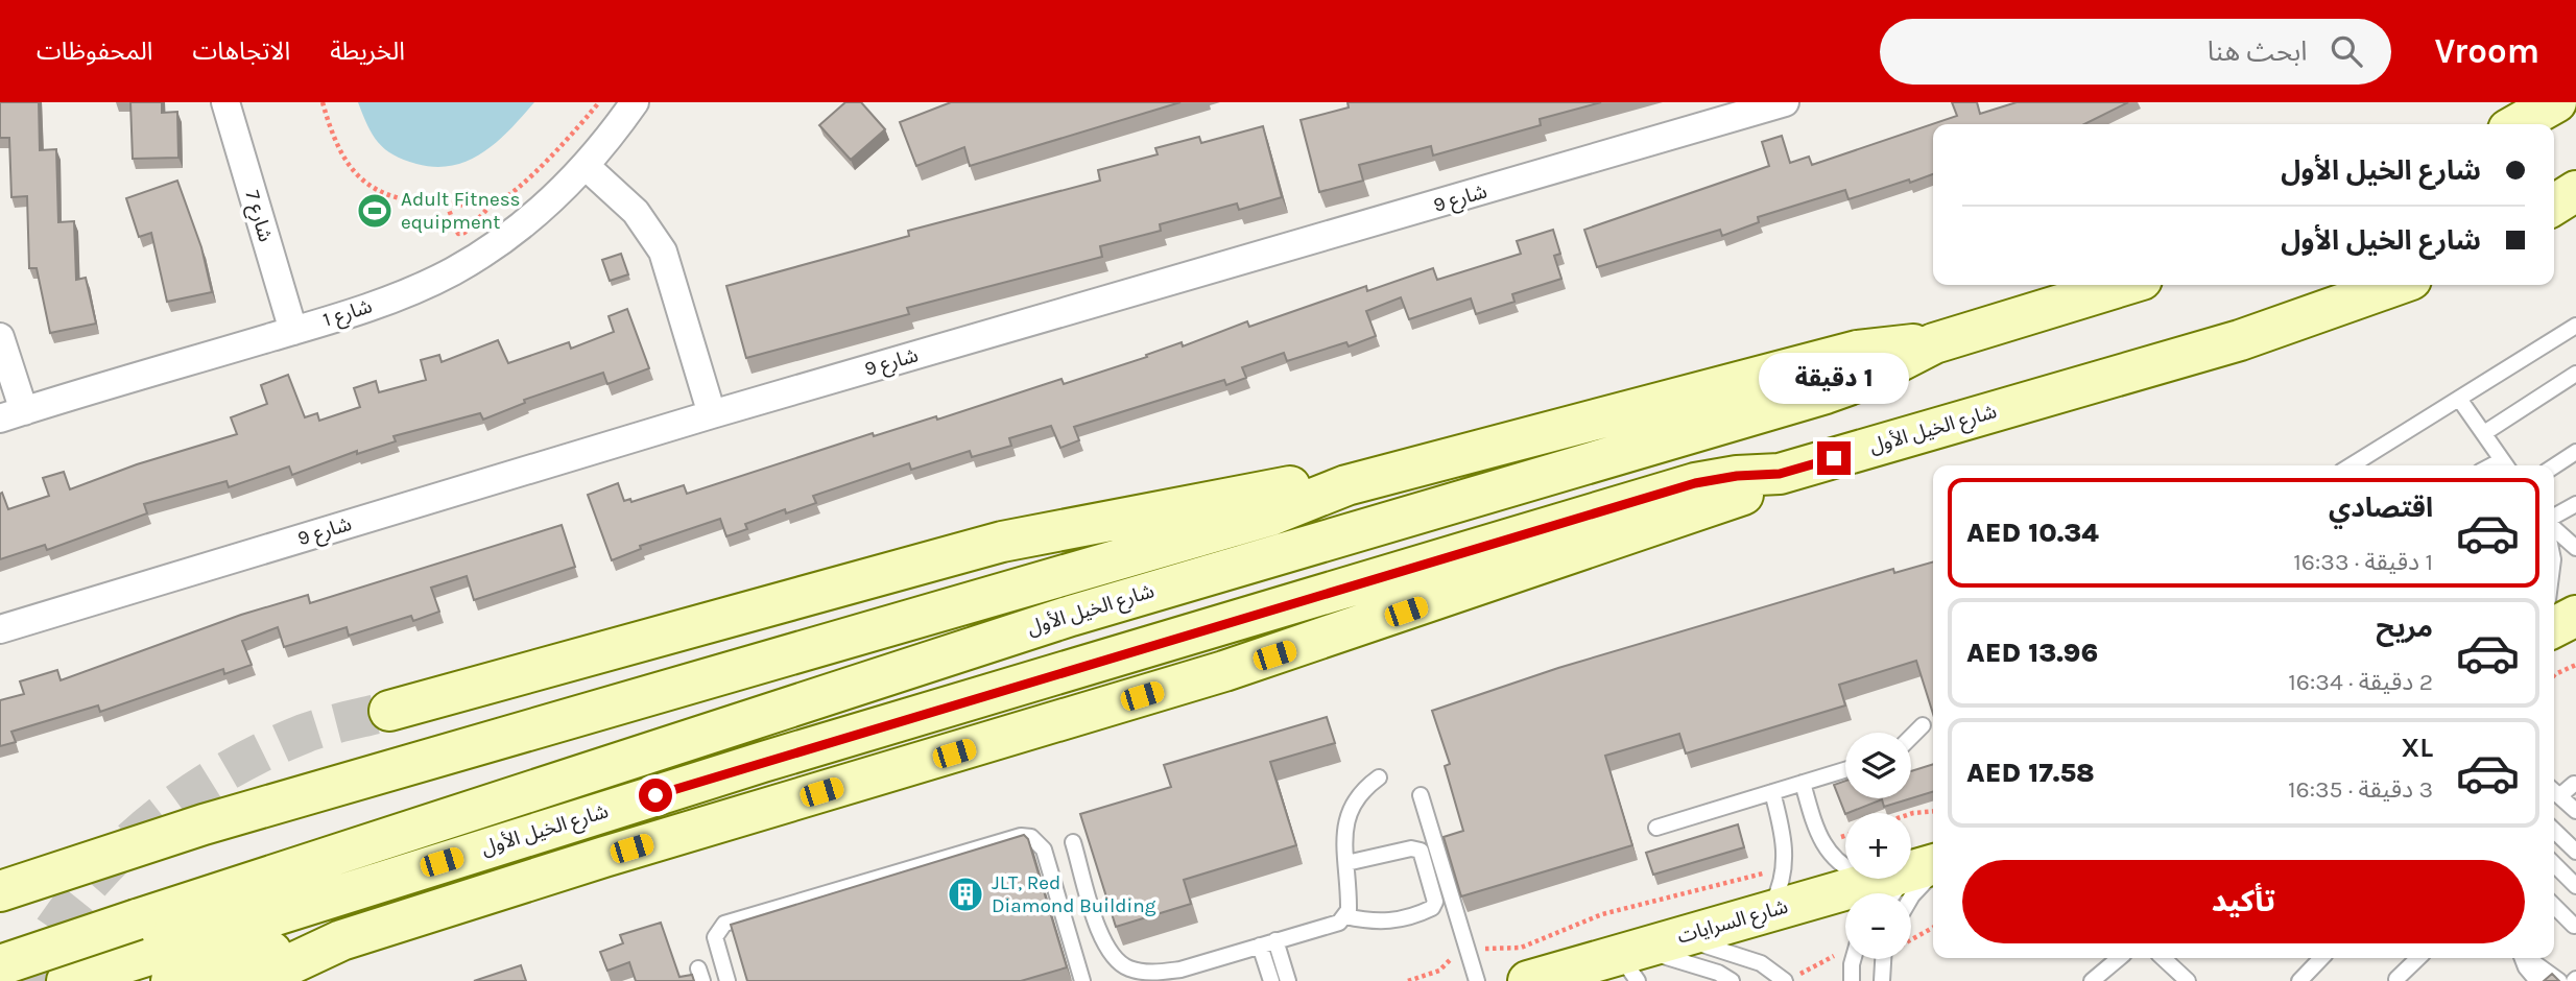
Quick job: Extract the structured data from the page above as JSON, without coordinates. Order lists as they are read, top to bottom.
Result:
{
  "streets": {
    "main road": ["شارع الخيل الأول", "شارع السرايات"],
    "street": ["شارع 9", "شارع 7", "شارع 1"]
  },
  "crossings": [
    ["شارع 7", "شارع 1"]
  ],
  "places": {
    "sports": ["Adult Fitness equipment"],
    "building": ["JLT, Red Diamond Building"]
  },
  "page": {
    "header": "Vroom",
    "search": "ابحث هنا",
    "nav": ["الخريطة", "الاتجاهات", "المحفوظات"],
    "banner": ["شارع الخيل الأول", "شارع الخيل الأول"],
    "bubble": "1 دقيقة",
    "list": [
      {
        "name": "اقتصادي",
        "note": "1 دقيقة · 16:33",
        "value": "AED 10.34"
      },
      {
        "name": "مريح",
        "note": "2 دقيقة · 16:34",
        "value": "AED 13.96"
      },
      {
        "name": "XL",
        "note": "3 دقيقة · 16:35",
        "value": "AED 17.58"
      }
    ],
    "map_buttons": ["+", "−"],
    "buttons": "تأكيد"
  }
}
